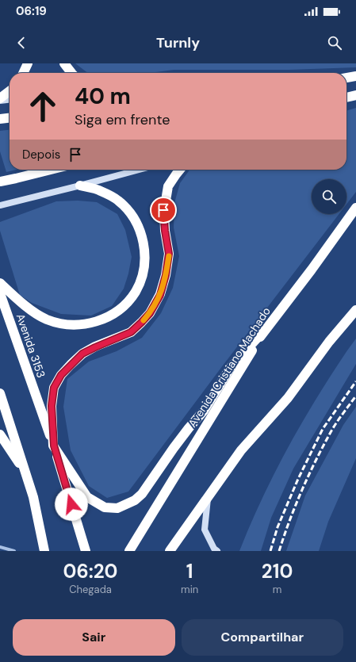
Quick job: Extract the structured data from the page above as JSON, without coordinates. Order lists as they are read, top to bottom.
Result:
{
  "streets": {
    "highway": ["Avenida 3153", "Avenida Cristiano Machado"]
  },
  "page": {
    "status": "06:19",
    "header": "Turnly",
    "turn": ["40 m", "Siga em frente"],
    "then": "Depois",
    "eta": [
      "06:20",
      "Chegada",
      "1",
      "min",
      "210",
      "m"
    ],
    "buttons": ["Sair", "Compartilhar"]
  }
}
